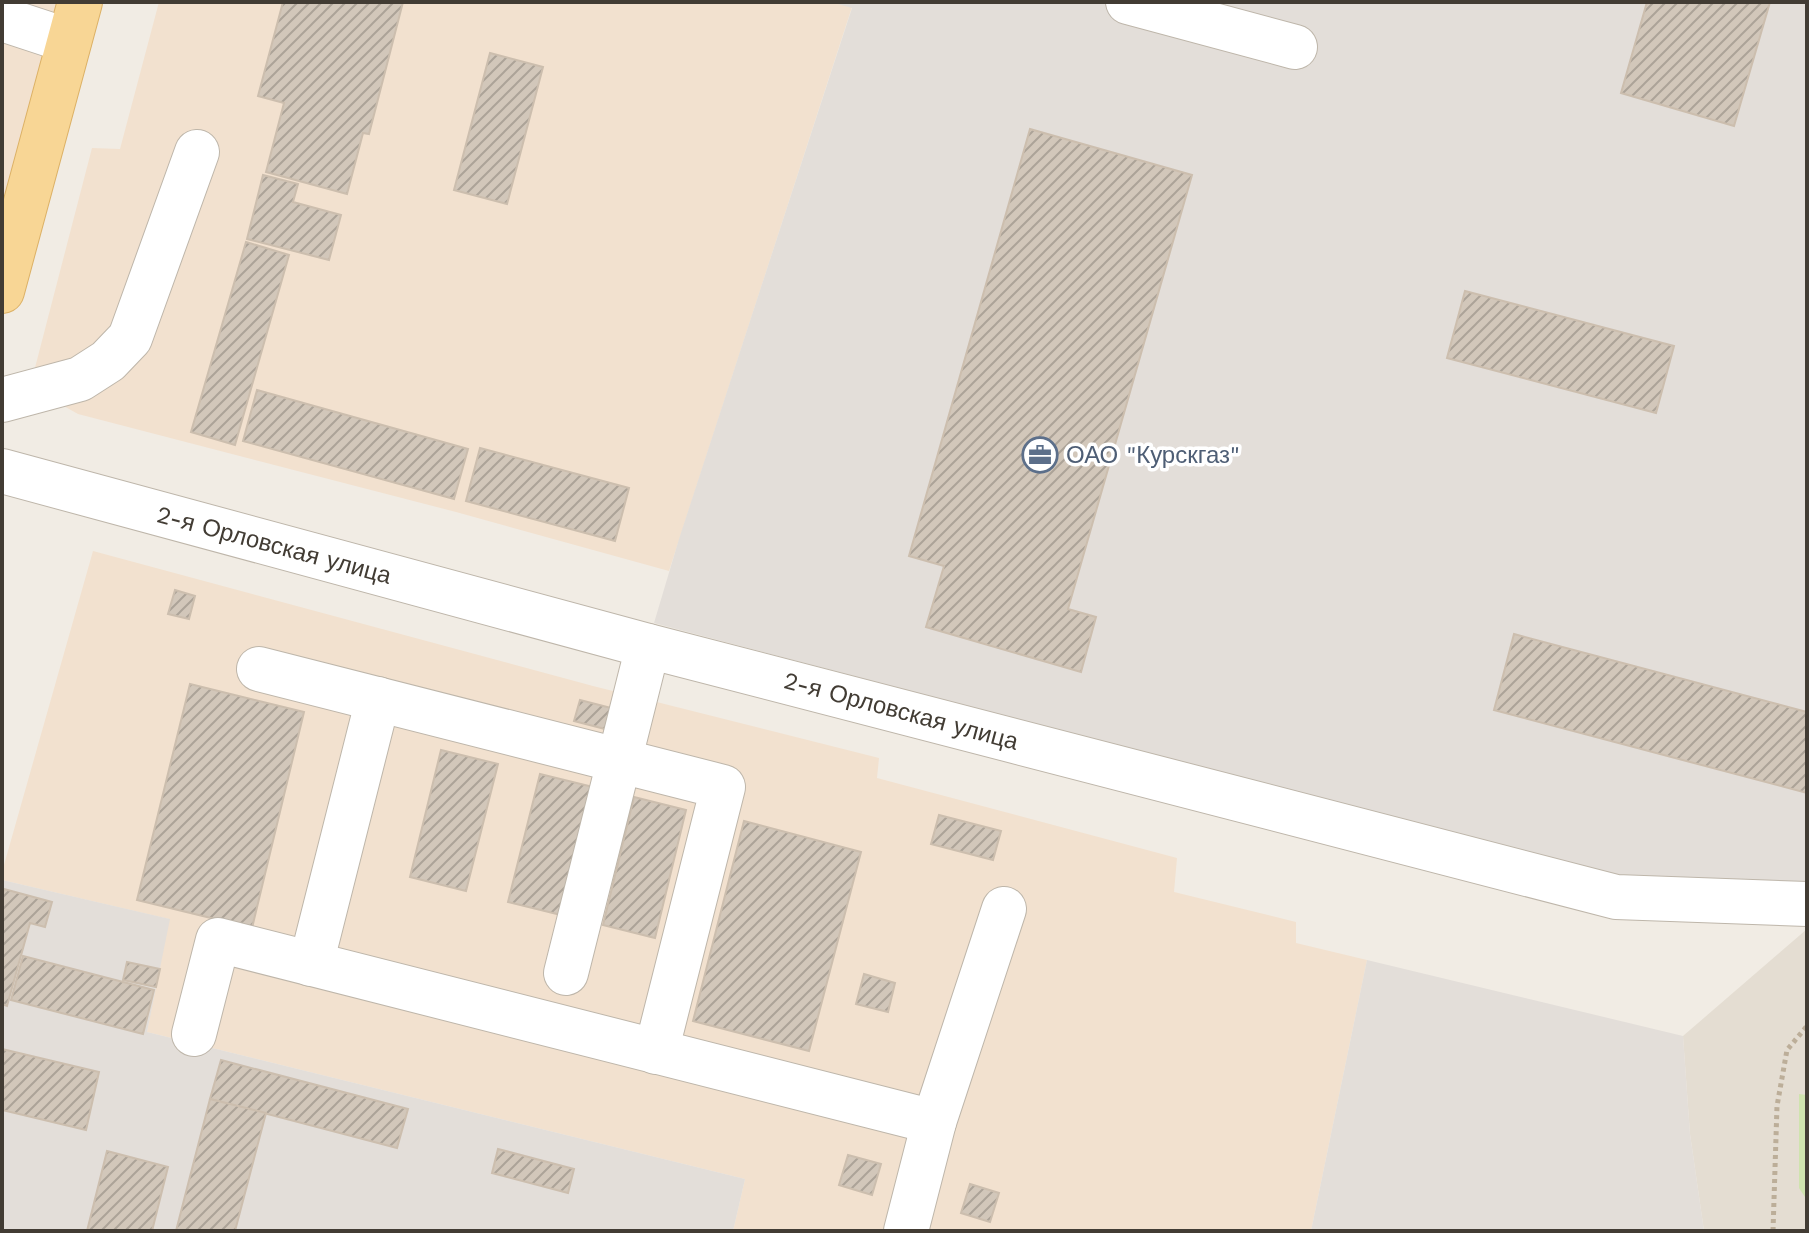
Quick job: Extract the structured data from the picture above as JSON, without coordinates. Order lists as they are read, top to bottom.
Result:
{
  "streets": {
    "street": ["2-я Орловская улица"]
  },
  "places": {
    "office": ["ОАО \"Курскгаз\""]
  }
}
